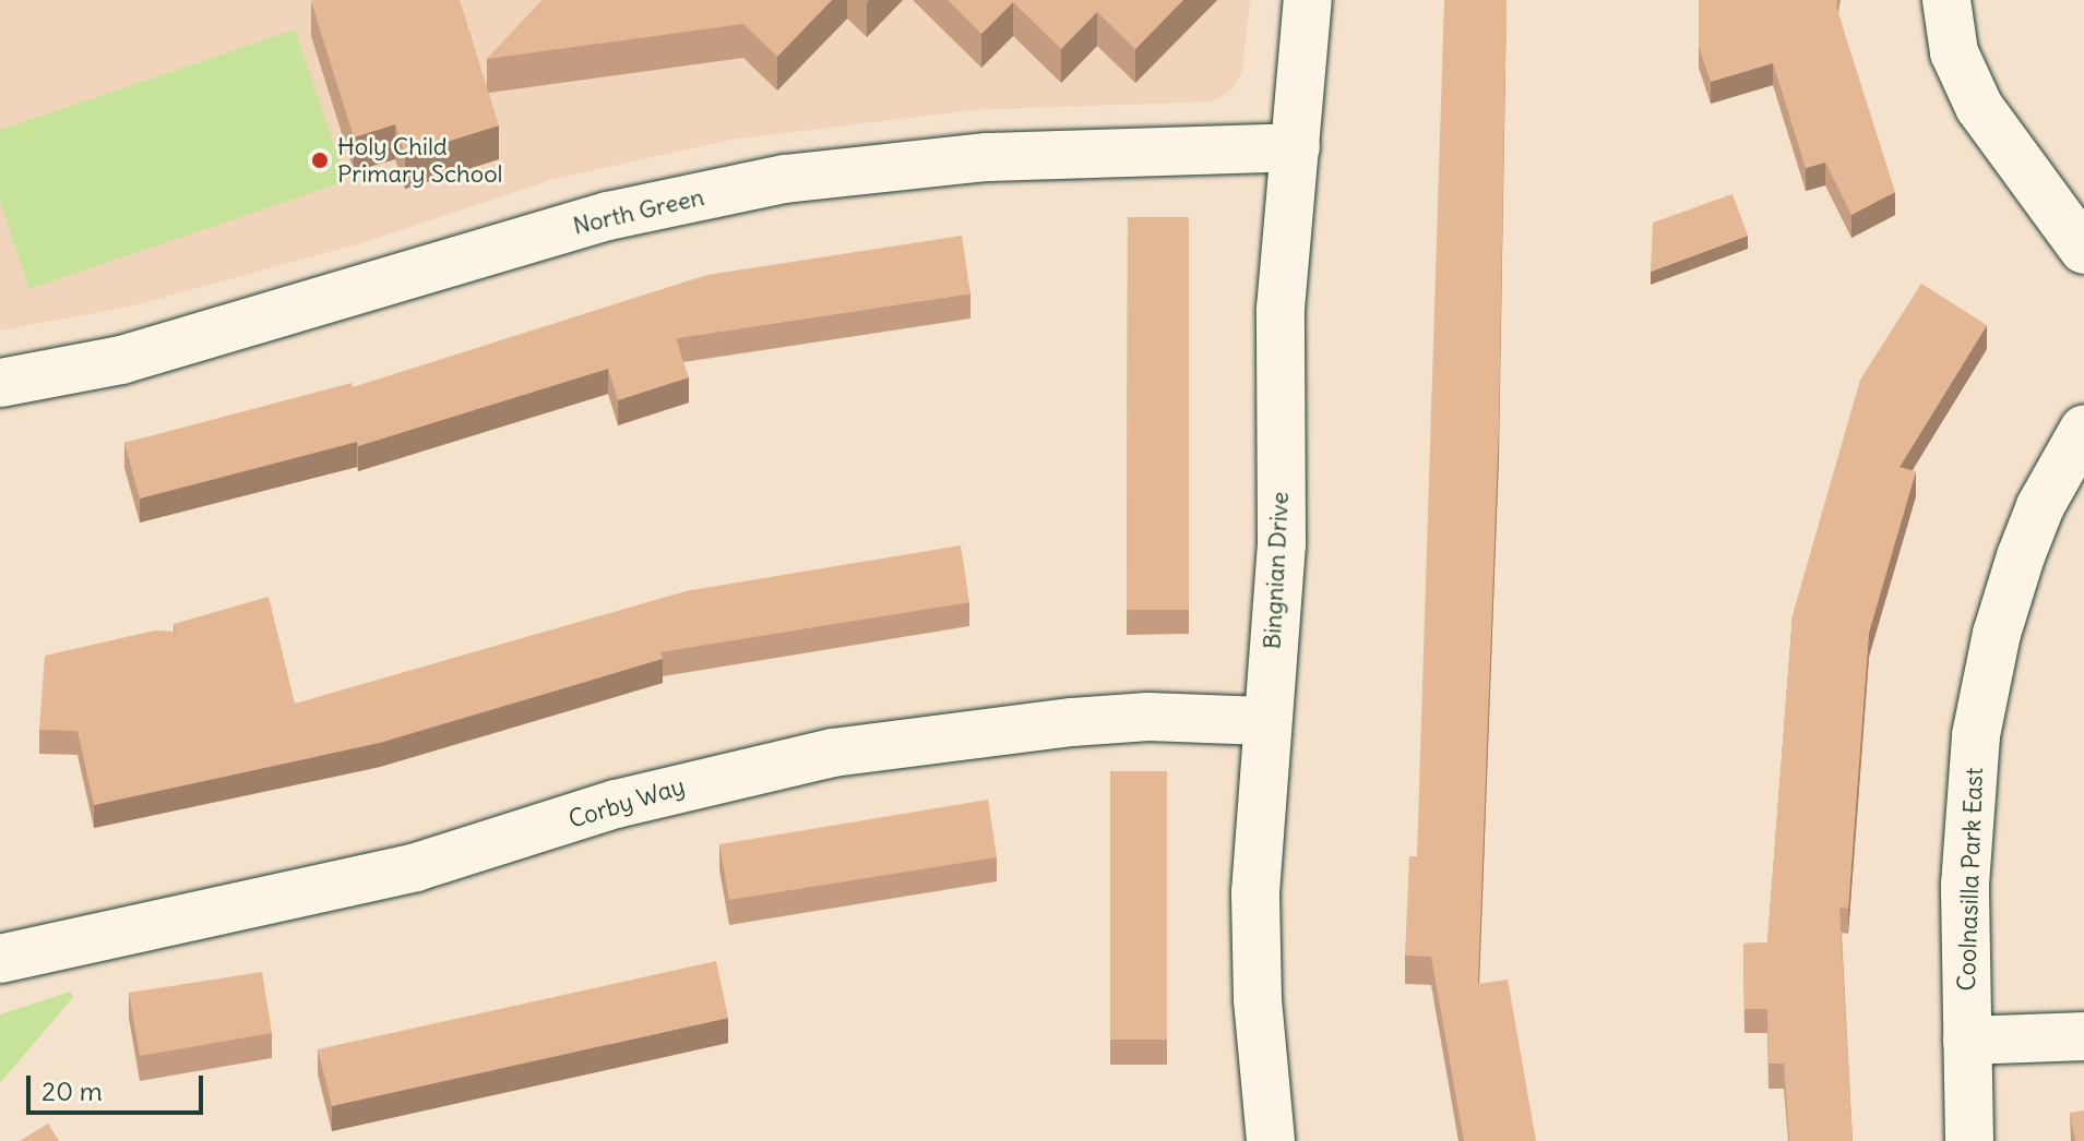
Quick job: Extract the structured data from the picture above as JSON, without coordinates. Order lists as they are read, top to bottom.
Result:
{
  "streets": {
    "street": [
      "North Green",
      "Bingnian Drive",
      "Corby Way",
      "Coolnasilla Park East"
    ]
  },
  "crossings": [
    ["North Green", "Bingnian Drive"],
    ["Bingnian Drive", "Corby Way"]
  ],
  "places": ["Holy Child Primary School"],
  "scale_bar": "20 m"
}
